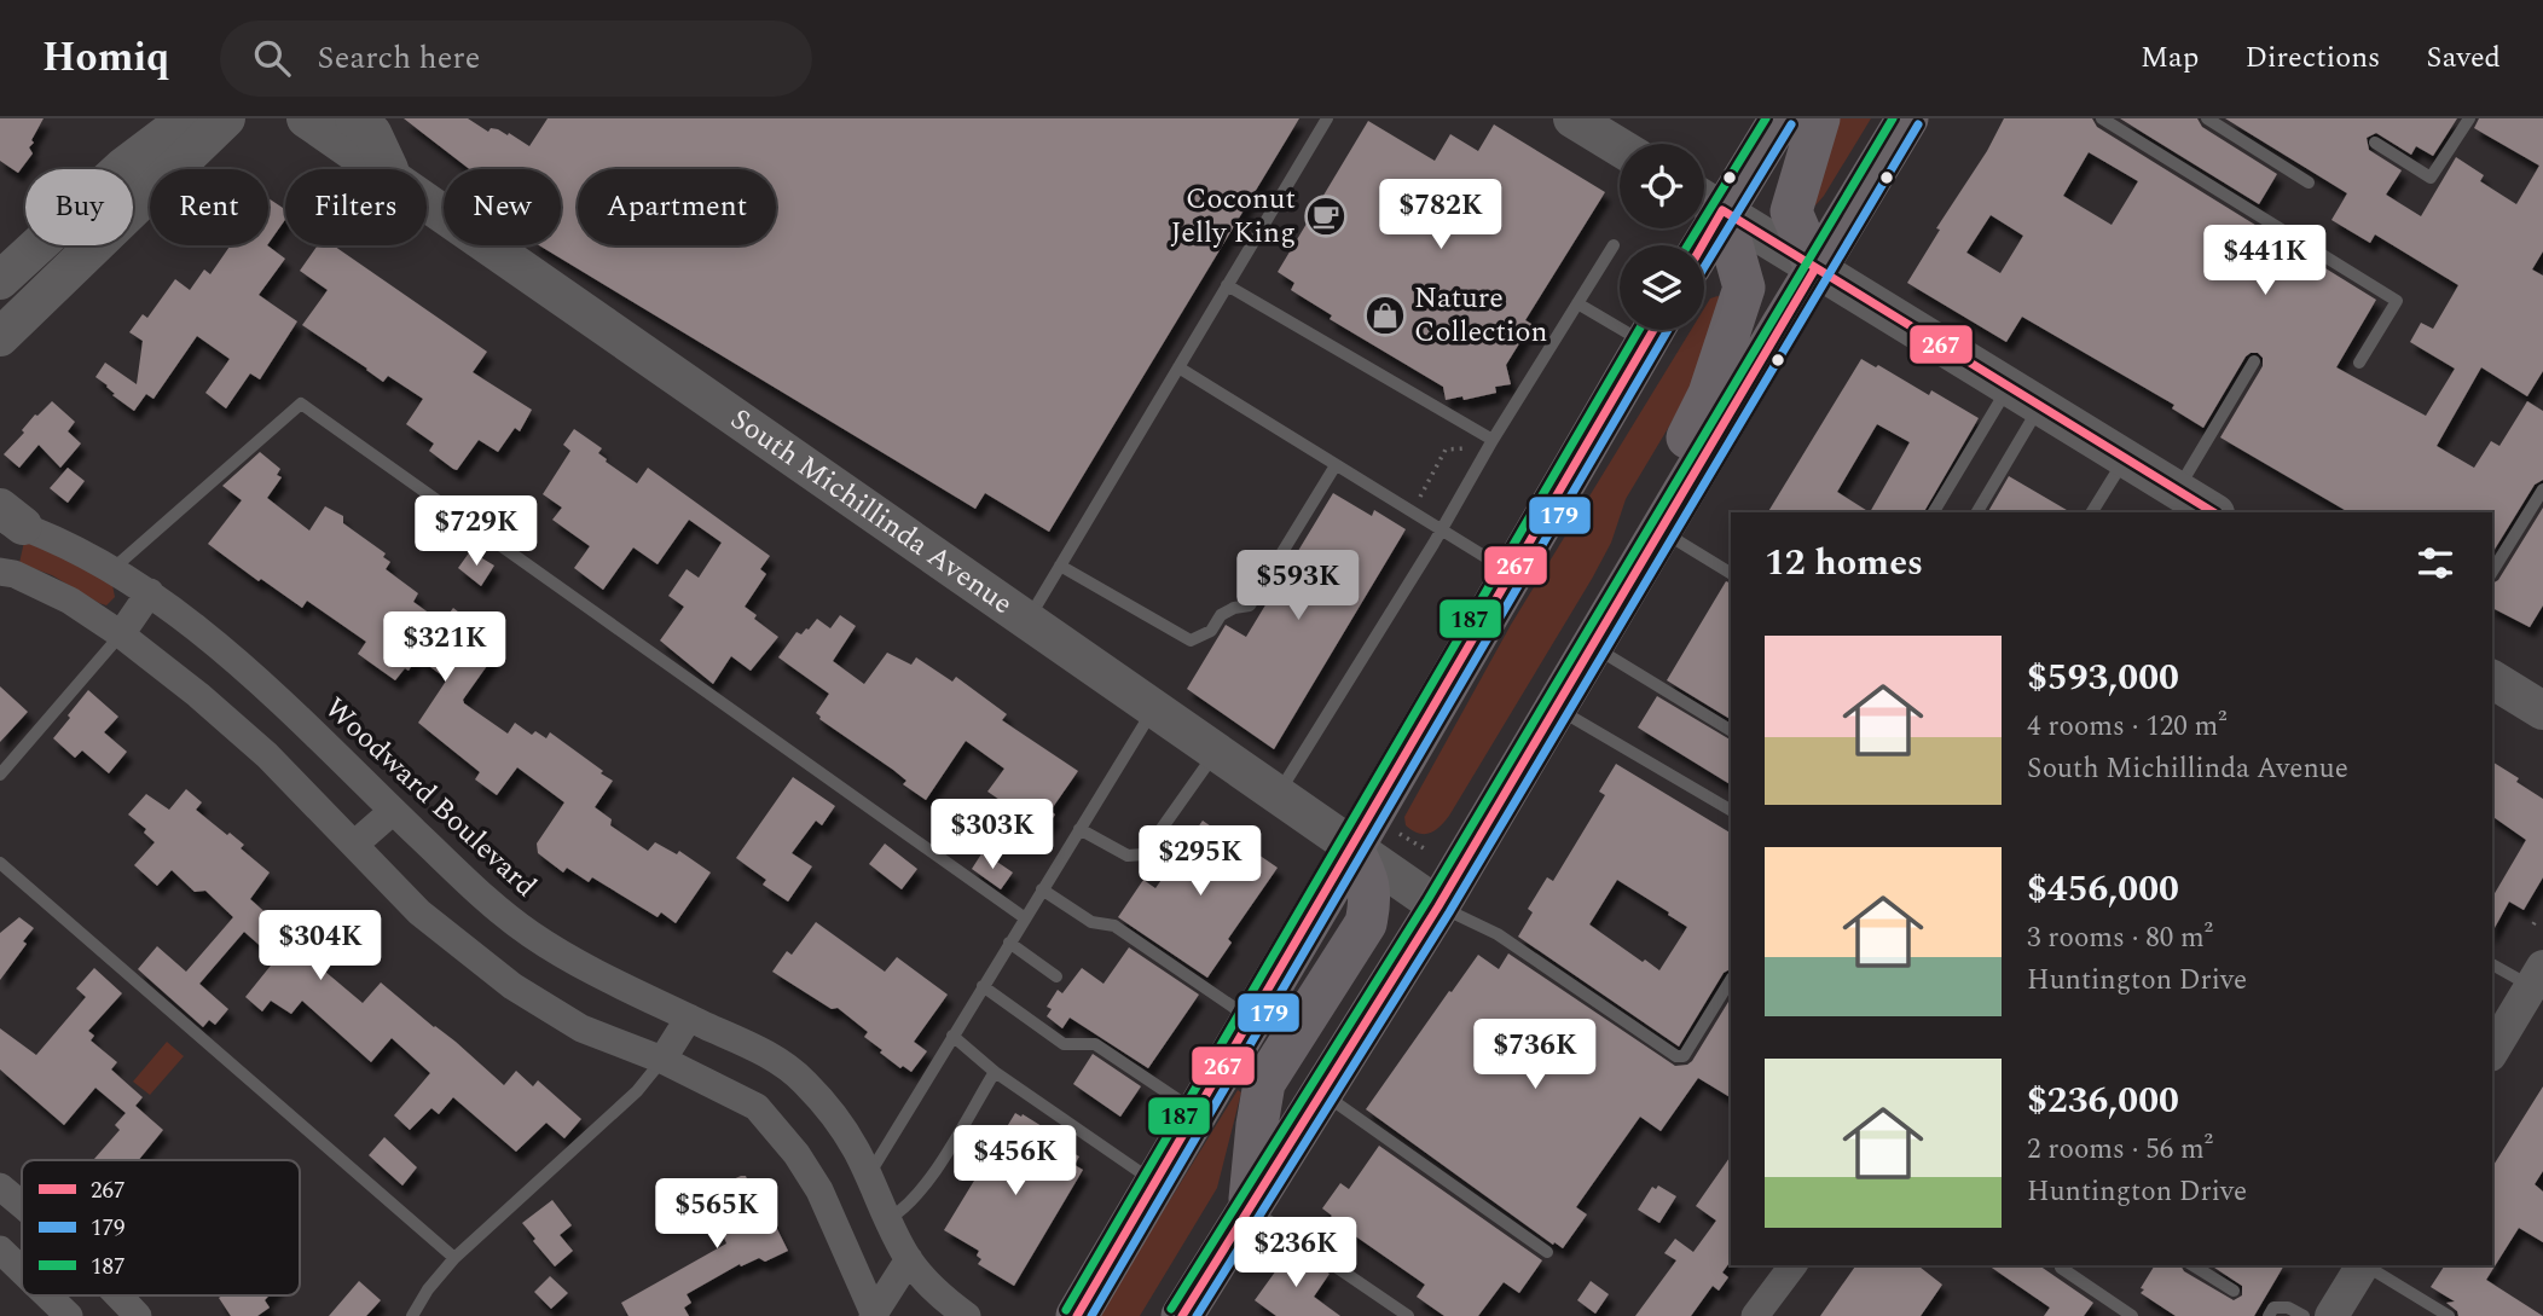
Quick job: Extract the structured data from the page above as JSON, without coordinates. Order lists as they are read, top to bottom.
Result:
{
  "streets": {
    "main road": ["South Michillinda Avenue"],
    "street": ["Woodward Boulevard"]
  },
  "places": {
    "cafe": ["Coconut Jelly King"],
    "shop": ["Nature Collection"]
  },
  "lines": ["transit line 187", "transit line 179", "transit line 267"],
  "legend": ["267", "179", "187"],
  "page": {
    "header": "Homiq",
    "search": "Search here",
    "nav": ["Map", "Directions", "Saved"],
    "chip": [
      "Buy",
      "Rent",
      "Filters",
      "New",
      "Apartment"
    ],
    "price": [
      "$782K",
      "$441K",
      "$729K",
      "$593K",
      "$321K",
      "$303K",
      "$295K",
      "$304K",
      "$736K",
      "$456K",
      "$565K",
      "$236K"
    ],
    "heading": "12 homes",
    "list": [
      {
        "name": "$593,000",
        "note": "4 rooms · 120 m² · South Michillinda Avenue"
      },
      {
        "name": "$456,000",
        "note": "3 rooms · 80 m² · Huntington Drive"
      },
      {
        "name": "$236,000",
        "note": "2 rooms · 56 m² · Huntington Drive"
      }
    ]
  }
}
